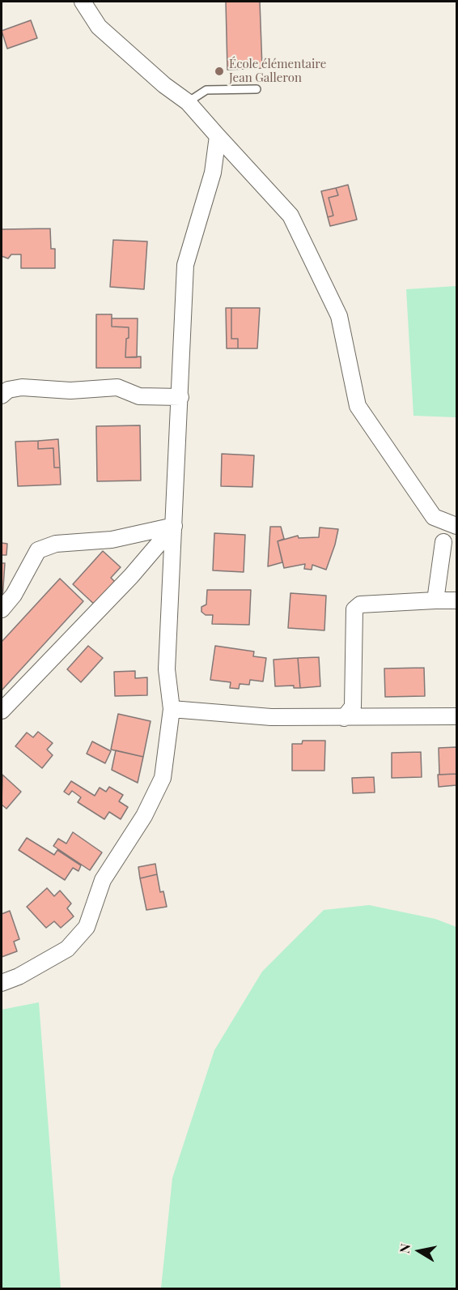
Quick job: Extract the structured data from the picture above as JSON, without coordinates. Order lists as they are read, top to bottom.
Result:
{
  "places": ["École élémentaire Jean Galleron"],
  "north": "left"
}
